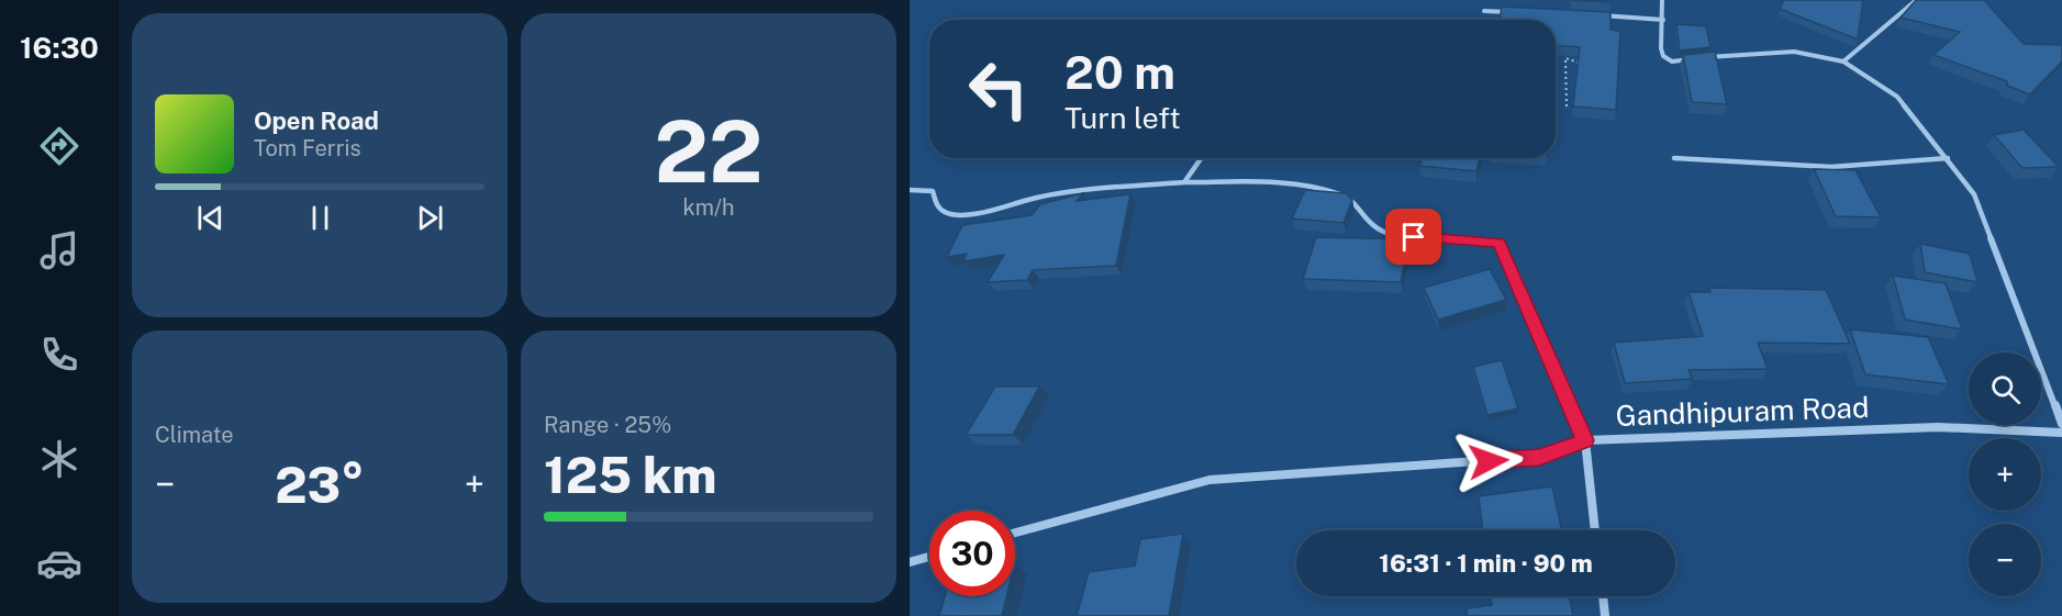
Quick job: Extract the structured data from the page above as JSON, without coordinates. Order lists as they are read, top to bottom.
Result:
{
  "streets": {
    "street": ["Gandhipuram Road"]
  },
  "page": {
    "tabs": "16:30",
    "tile": [
      ["22", "km/h"],
      "Climate",
      ["Range · 25%", "125 km"]
    ],
    "turn": ["20 m", "Turn left"],
    "song": ["Open Road", "Tom Ferris"],
    "map_buttons": ["+", "−"],
    "heat": ["−", "23°", "+"],
    "limit": "30",
    "trip": "16:31 · 1 min · 90 m"
  }
}
